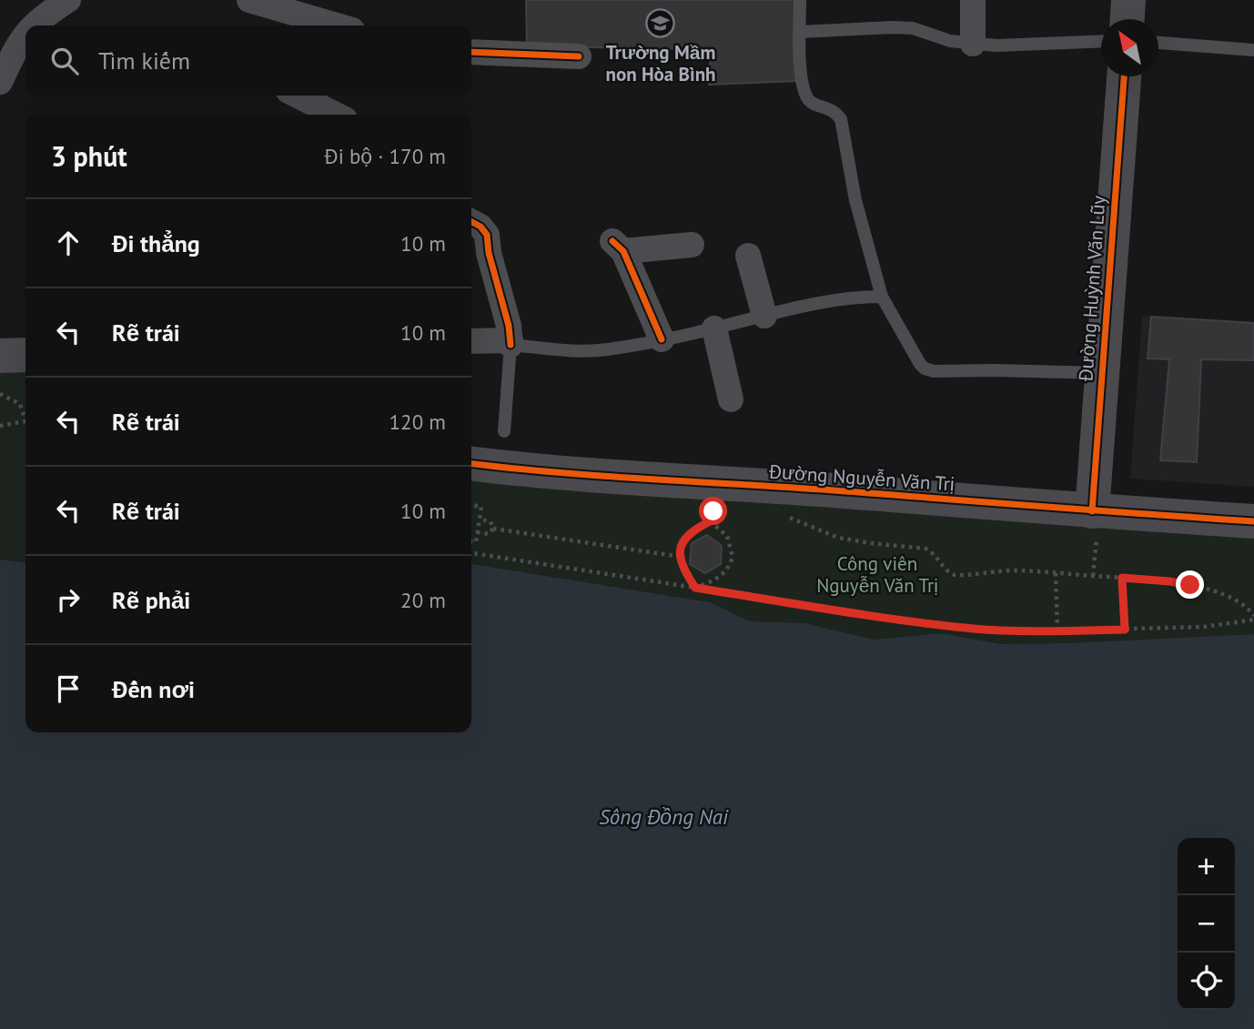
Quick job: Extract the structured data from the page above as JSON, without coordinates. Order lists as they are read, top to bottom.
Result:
{
  "streets": {
    "street": ["Đường Huỳnh Văn Lũy", "Đường Nguyễn Văn Trị"]
  },
  "crossings": [
    ["Đường Huỳnh Văn Lũy", "Đường Nguyễn Văn Trị"]
  ],
  "water": ["Sông Đồng Nai"],
  "parks": ["Công viên Nguyễn Văn Trị"],
  "places": {
    "school or university": ["Trường Mầm non Hòa Bình"]
  },
  "north": "top left",
  "page": {
    "search": "Tìm kiếm",
    "heading": ["3 phút", "Đi bộ · 170 m"],
    "list": [
      ["Đi thẳng", "10 m"],
      ["Rẽ trái", "10 m"],
      ["Rẽ trái", "120 m"],
      ["Rẽ trái", "10 m"],
      ["Rẽ phải", "20 m"],
      "Đến nơi"
    ],
    "map_buttons": ["+", "−"]
  }
}
